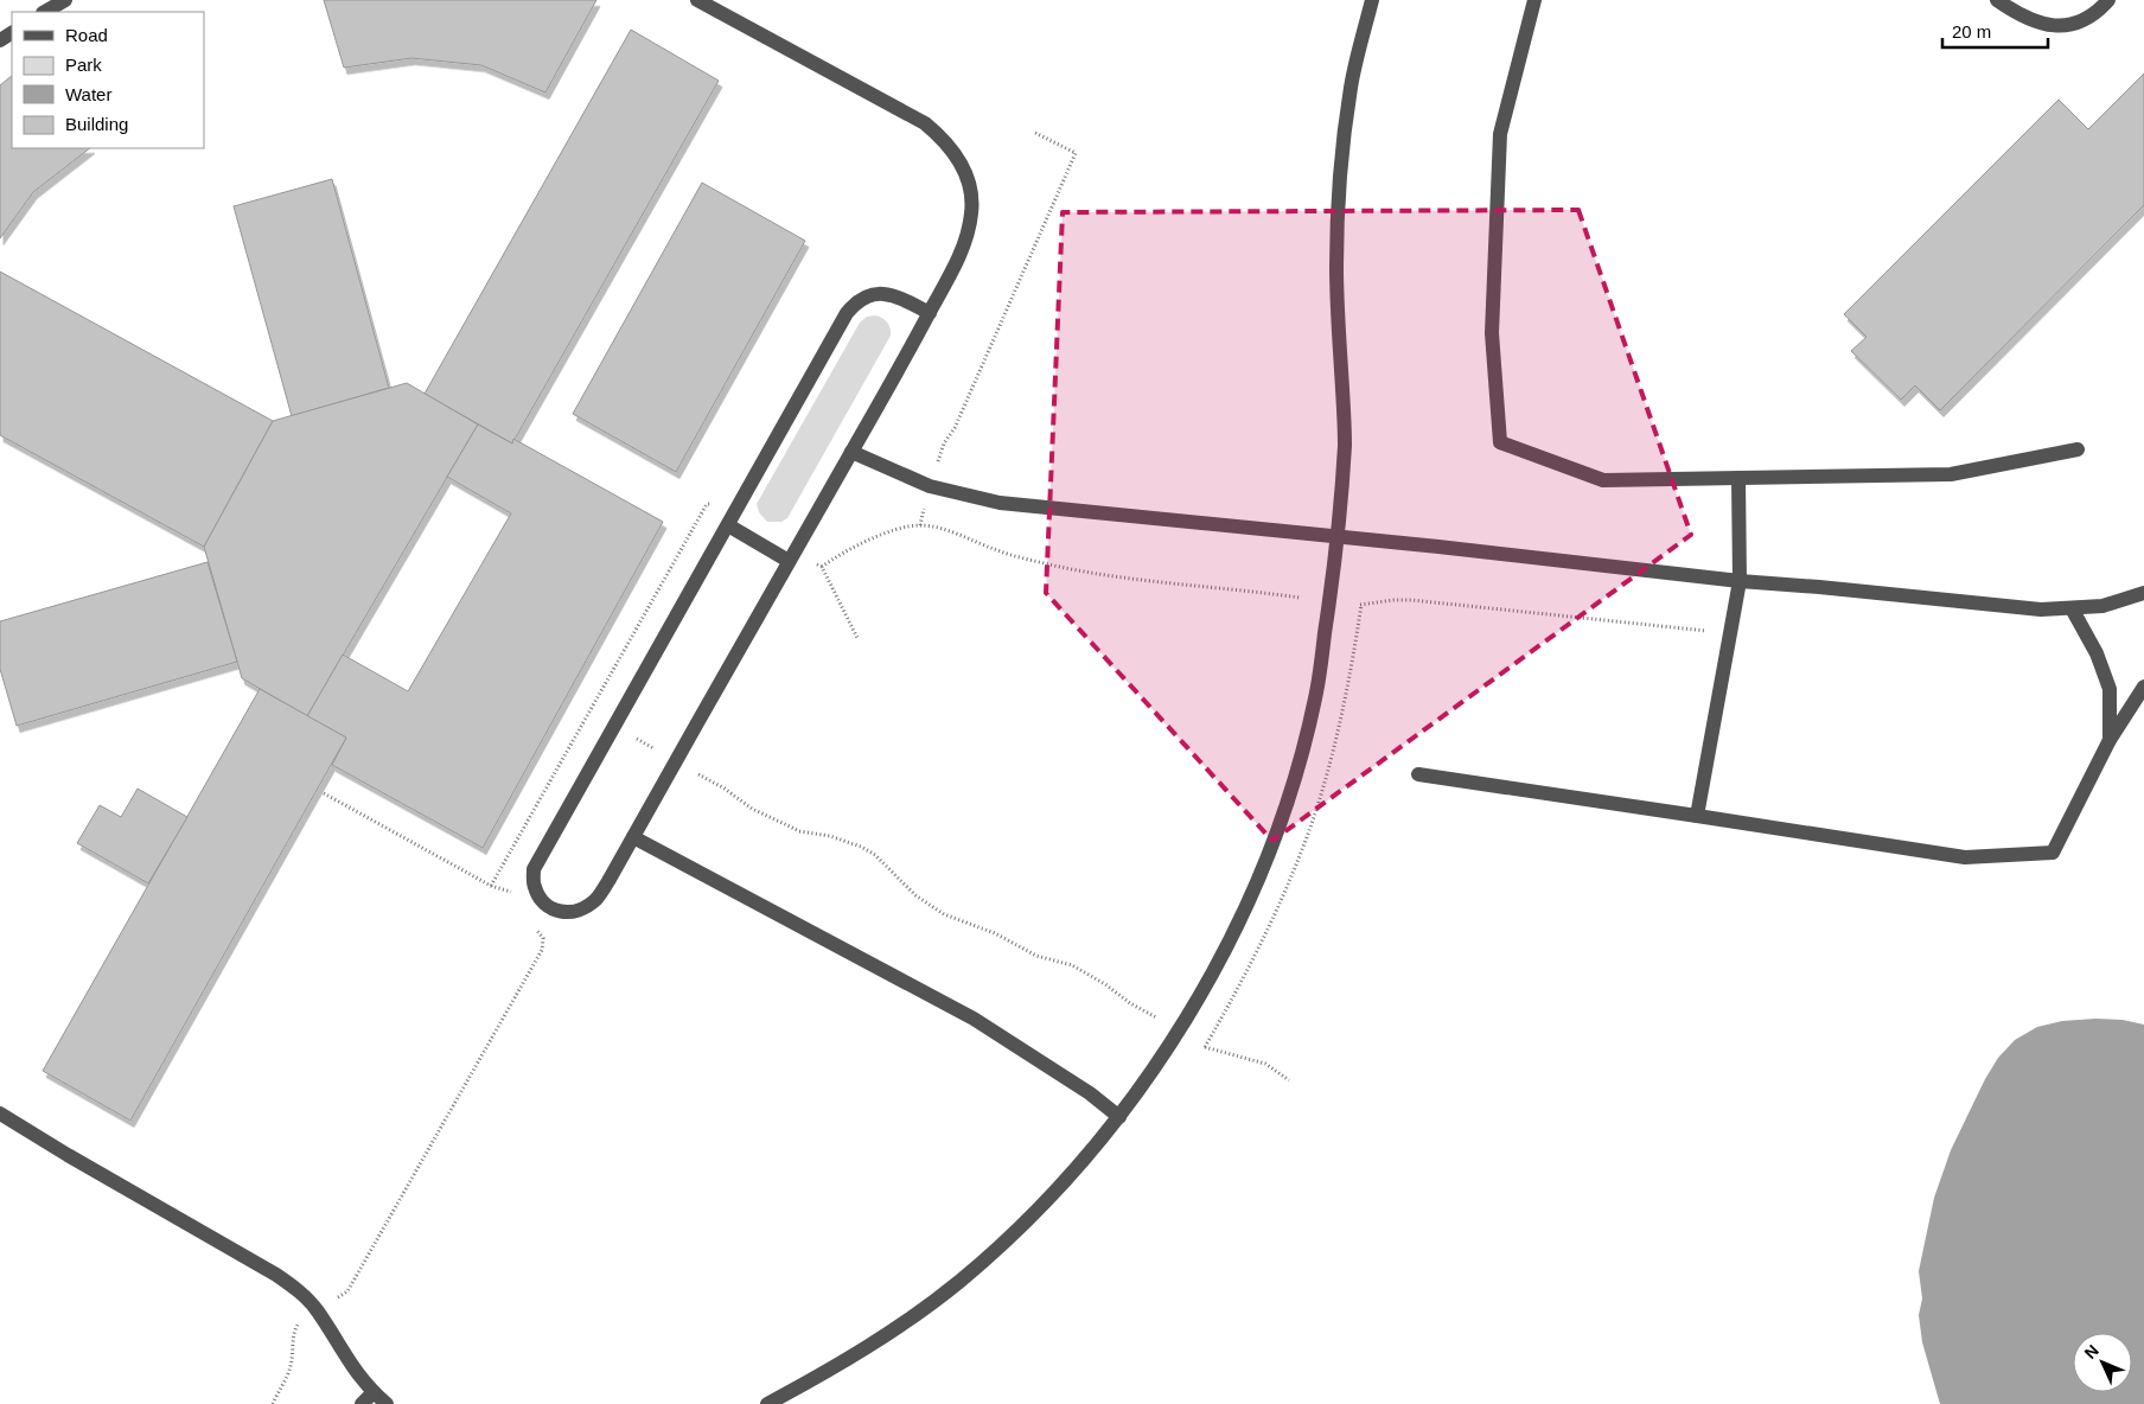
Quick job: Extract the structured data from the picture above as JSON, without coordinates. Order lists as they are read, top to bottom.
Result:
{
  "legend": [
    "Road",
    "Park",
    "Water",
    "Building"
  ],
  "scale_bar": "20 m",
  "north": "top left"
}
